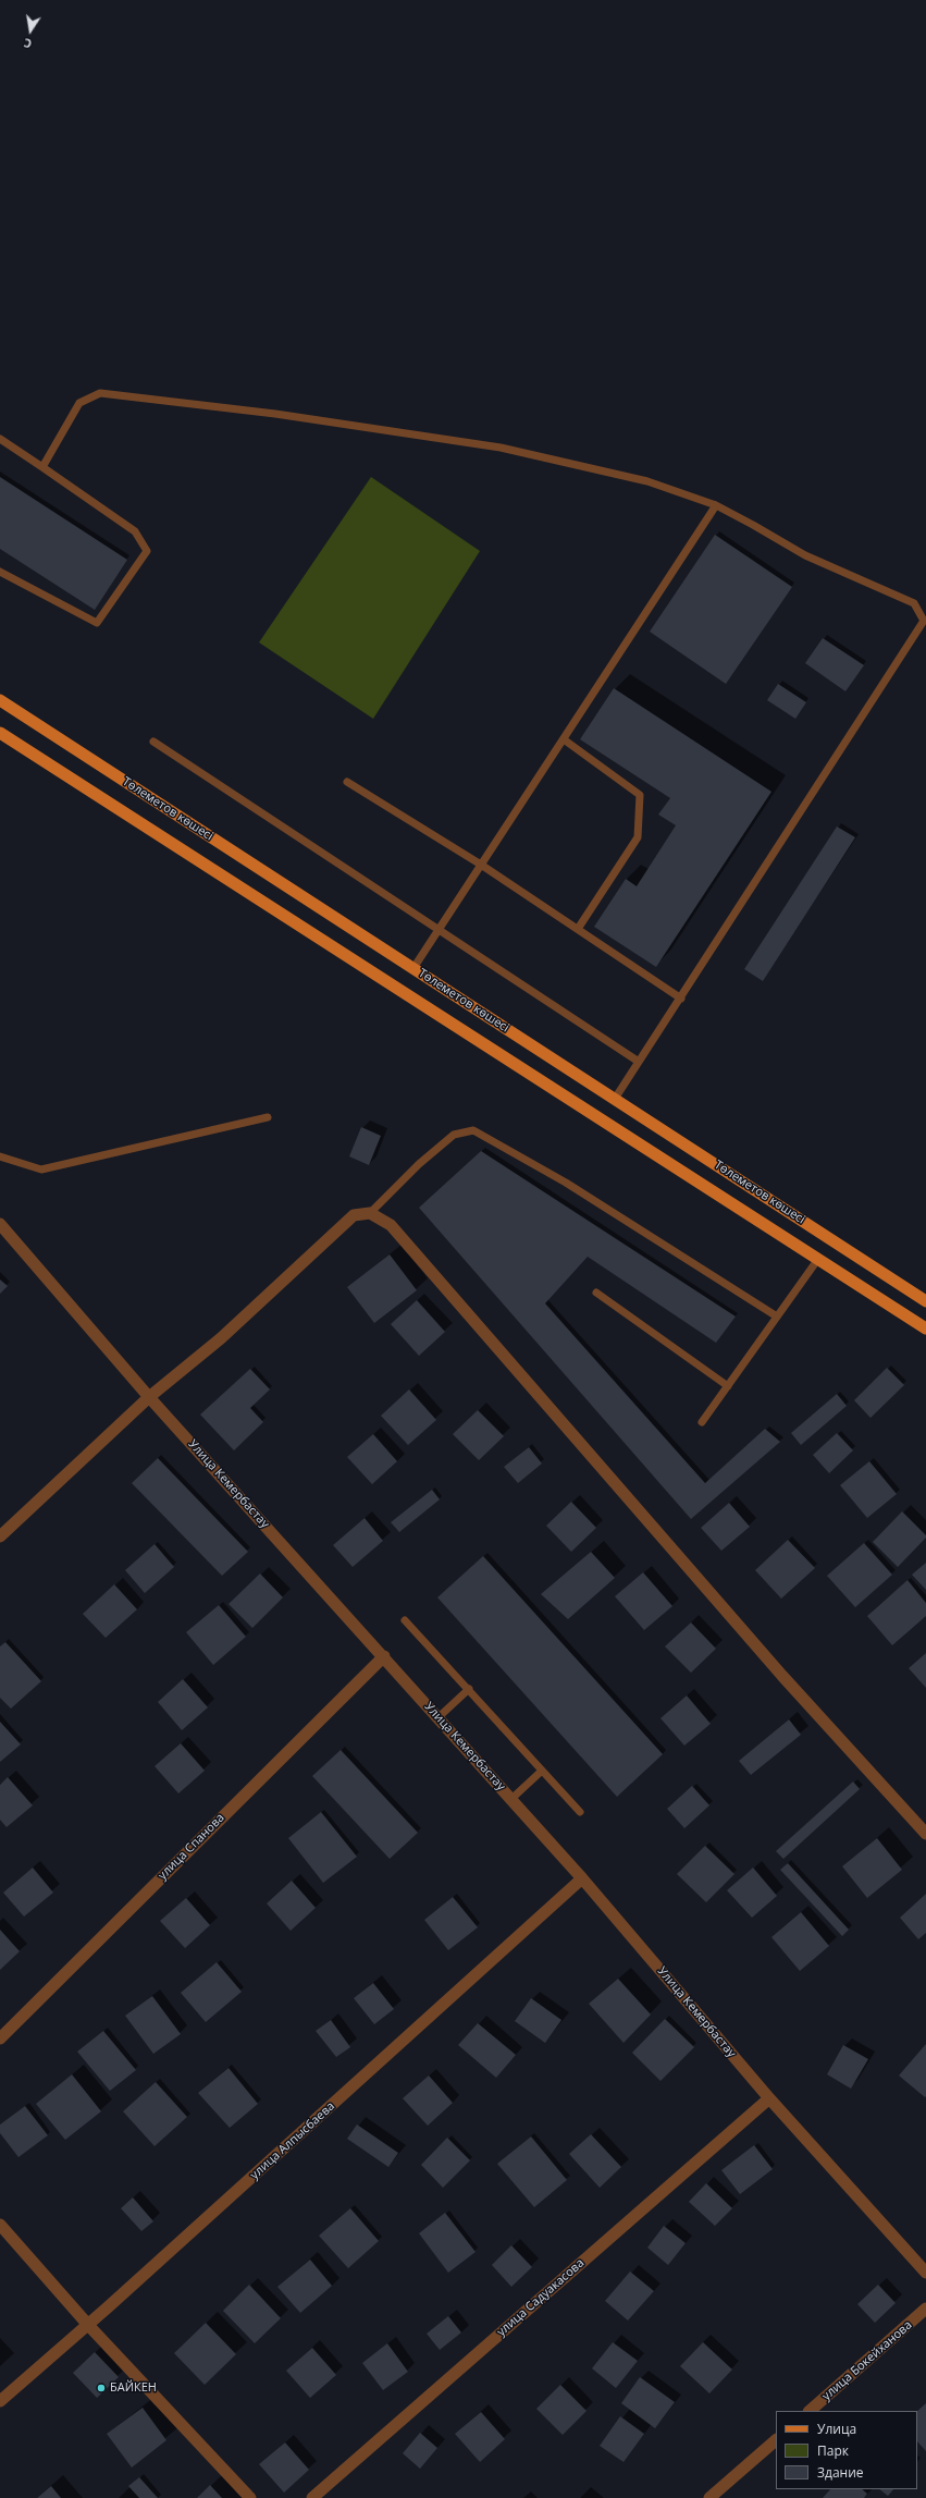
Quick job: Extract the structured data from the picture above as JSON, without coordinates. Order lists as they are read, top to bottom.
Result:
{
  "streets": {
    "main road": ["Төлеметов көшесі"],
    "street": [
      "Улица Кемербастау",
      "улица Спанова",
      "улица Алпысбаева",
      "улица Садуакасова",
      "улица Бокейханова"
    ]
  },
  "crossings": [
    ["Улица Кемербастау", "улица Спанова"],
    ["Улица Кемербастау", "улица Алпысбаева"],
    ["Улица Кемербастау", "улица Садуакасова"]
  ],
  "places": ["БАЙКЕН"],
  "legend": ["Улица", "Парк", "Здание"],
  "north": "bottom"
}
